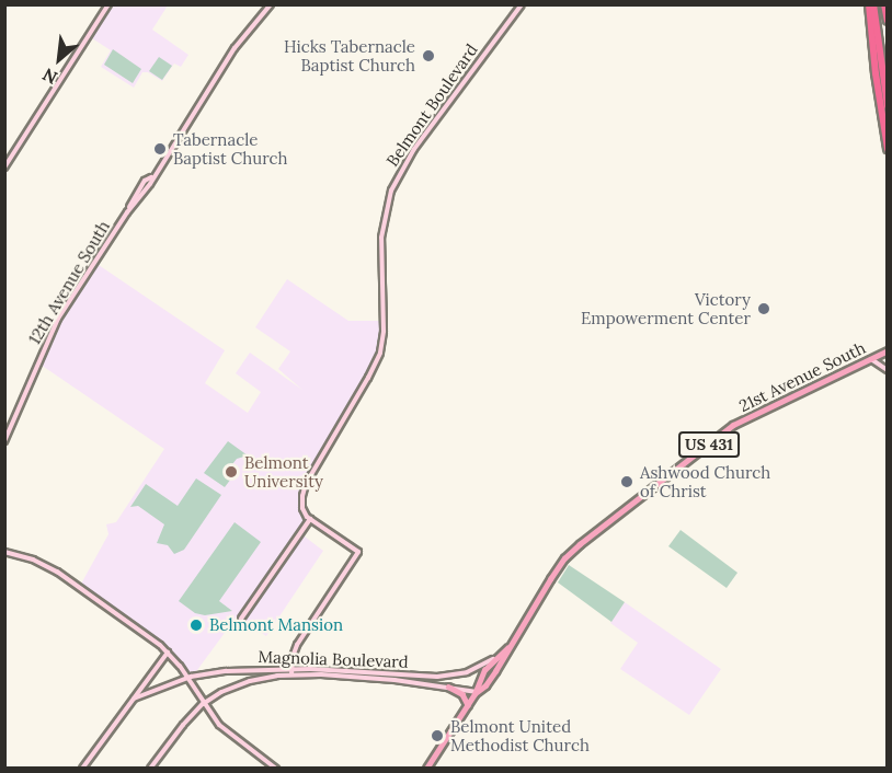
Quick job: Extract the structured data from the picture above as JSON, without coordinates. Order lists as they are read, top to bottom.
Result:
{
  "streets": {
    "main road": [
      "Belmont Boulevard",
      "12th Avenue South",
      "21st Avenue South",
      "US 431",
      "Magnolia Boulevard"
    ]
  },
  "crossings": [
    ["21st Avenue South", "Magnolia Boulevard"]
  ],
  "places": [
    "Hicks Tabernacle Baptist Church",
    "Tabernacle Baptist Church",
    "Victory Empowerment Center",
    "Belmont University",
    "Ashwood Church of Christ",
    "Belmont Mansion",
    "Belmont United Methodist Church"
  ],
  "north": "bottom left"
}
